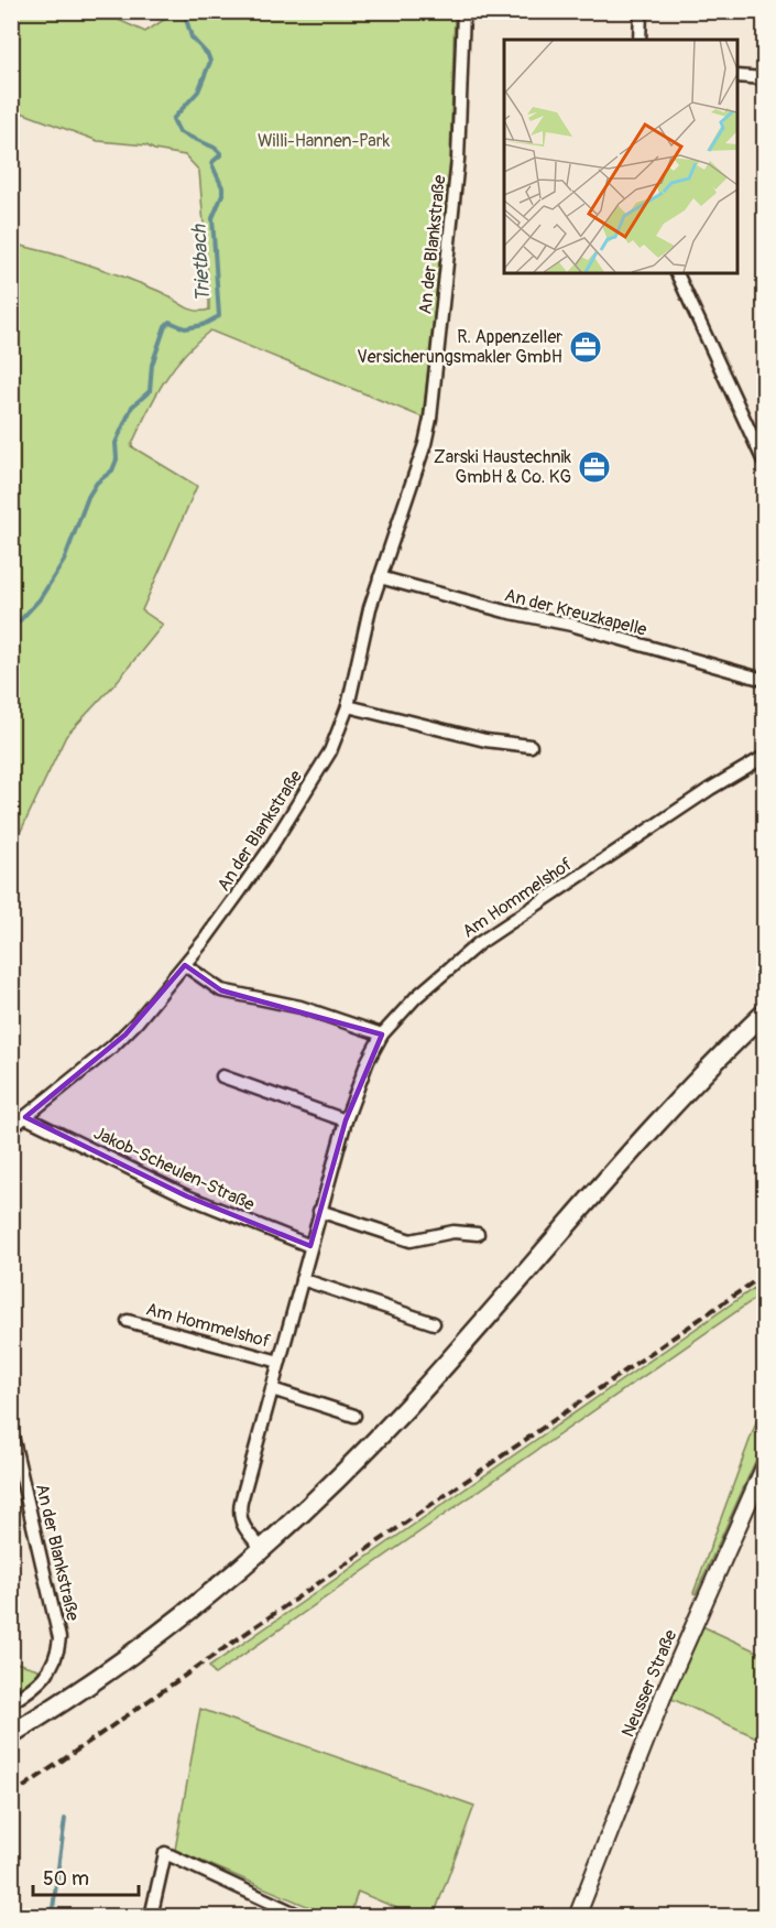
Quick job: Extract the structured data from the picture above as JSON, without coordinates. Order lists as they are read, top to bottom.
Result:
{
  "streets": {
    "street": [
      "An der Blankstraße",
      "An der Kreuzkapelle",
      "Am Hommelshof",
      "Jakob-Scheulen-Straße",
      "Neusser Straße"
    ]
  },
  "crossings": [
    ["An der Blankstraße", "An der Kreuzkapelle"],
    ["An der Blankstraße", "Jakob-Scheulen-Straße"],
    ["Am Hommelshof", "Jakob-Scheulen-Straße"]
  ],
  "water": ["Trietbach"],
  "parks": ["Willi-Hannen-Park"],
  "places": {
    "office": ["R. Appenzeller Versicherungsmakler GmbH", "Zarski Haustechnik GmbH & Co. KG"]
  },
  "scale_bar": "50 m"
}
